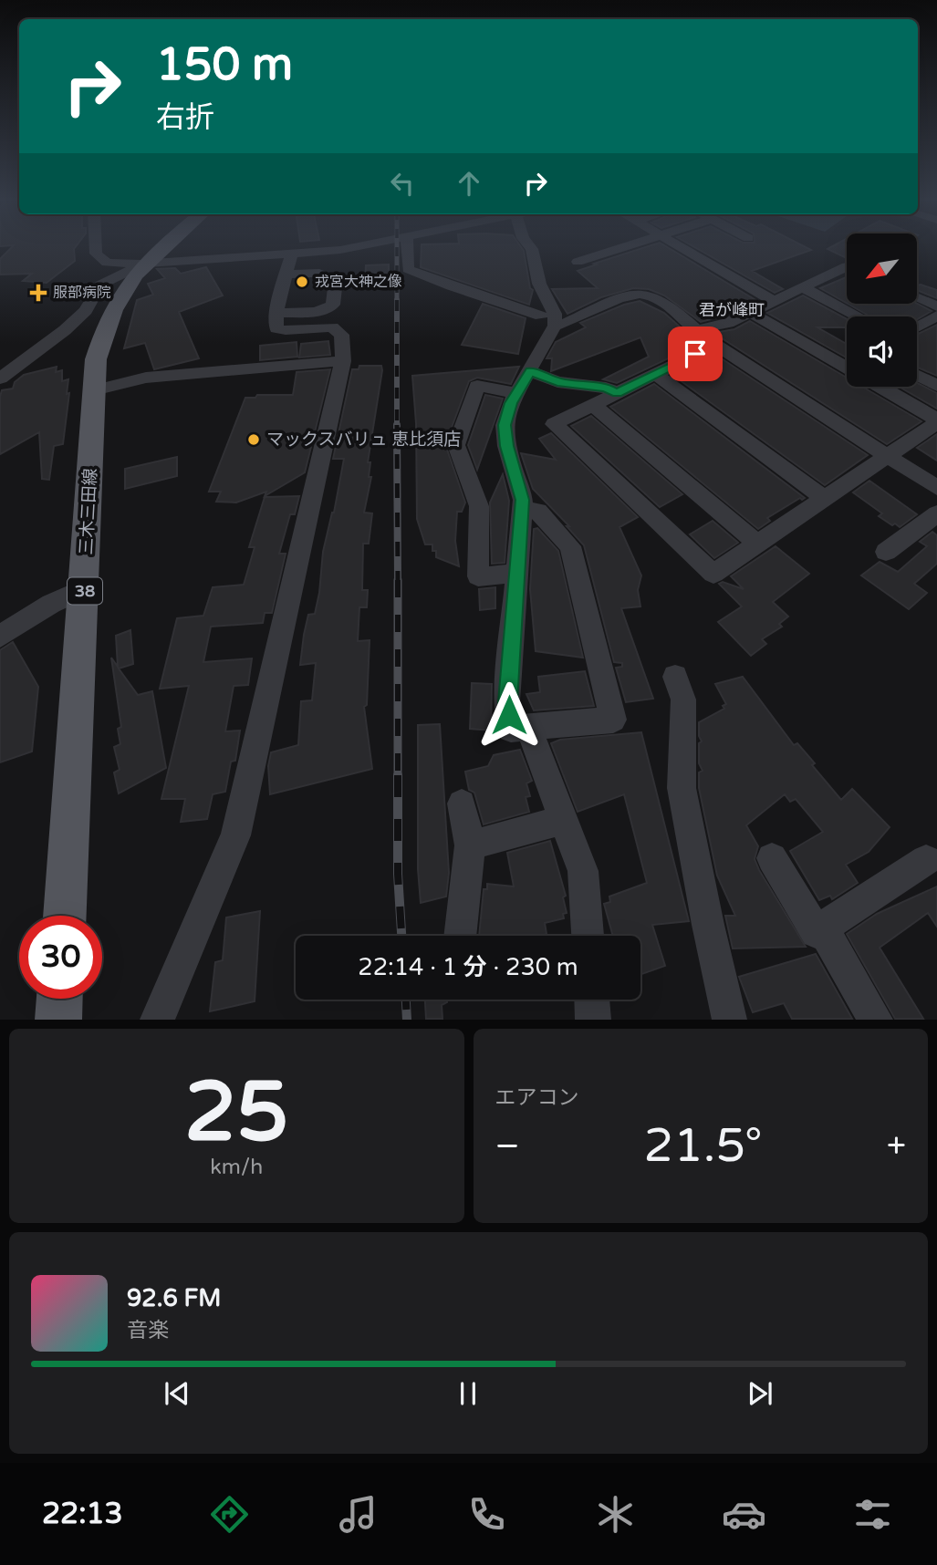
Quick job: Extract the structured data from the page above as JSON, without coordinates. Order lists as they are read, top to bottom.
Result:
{
  "streets": {
    "main road": ["三木三田線", "38"]
  },
  "districts": ["君が峰町"],
  "places": {
    "other": ["戎宮大神之像", "マックスバリュ 恵比須店"],
    "health": ["服部病院"]
  },
  "north": "bottom left",
  "page": {
    "turn": ["150 m", "右折"],
    "limit": "30",
    "trip": "22:14 · 1 分 · 230 m",
    "tile": [
      ["25", "km/h"],
      "エアコン"
    ],
    "heat": ["−", "21.5°", "+"],
    "song": ["92.6 FM", "音楽"],
    "tabs": "22:13"
  }
}
